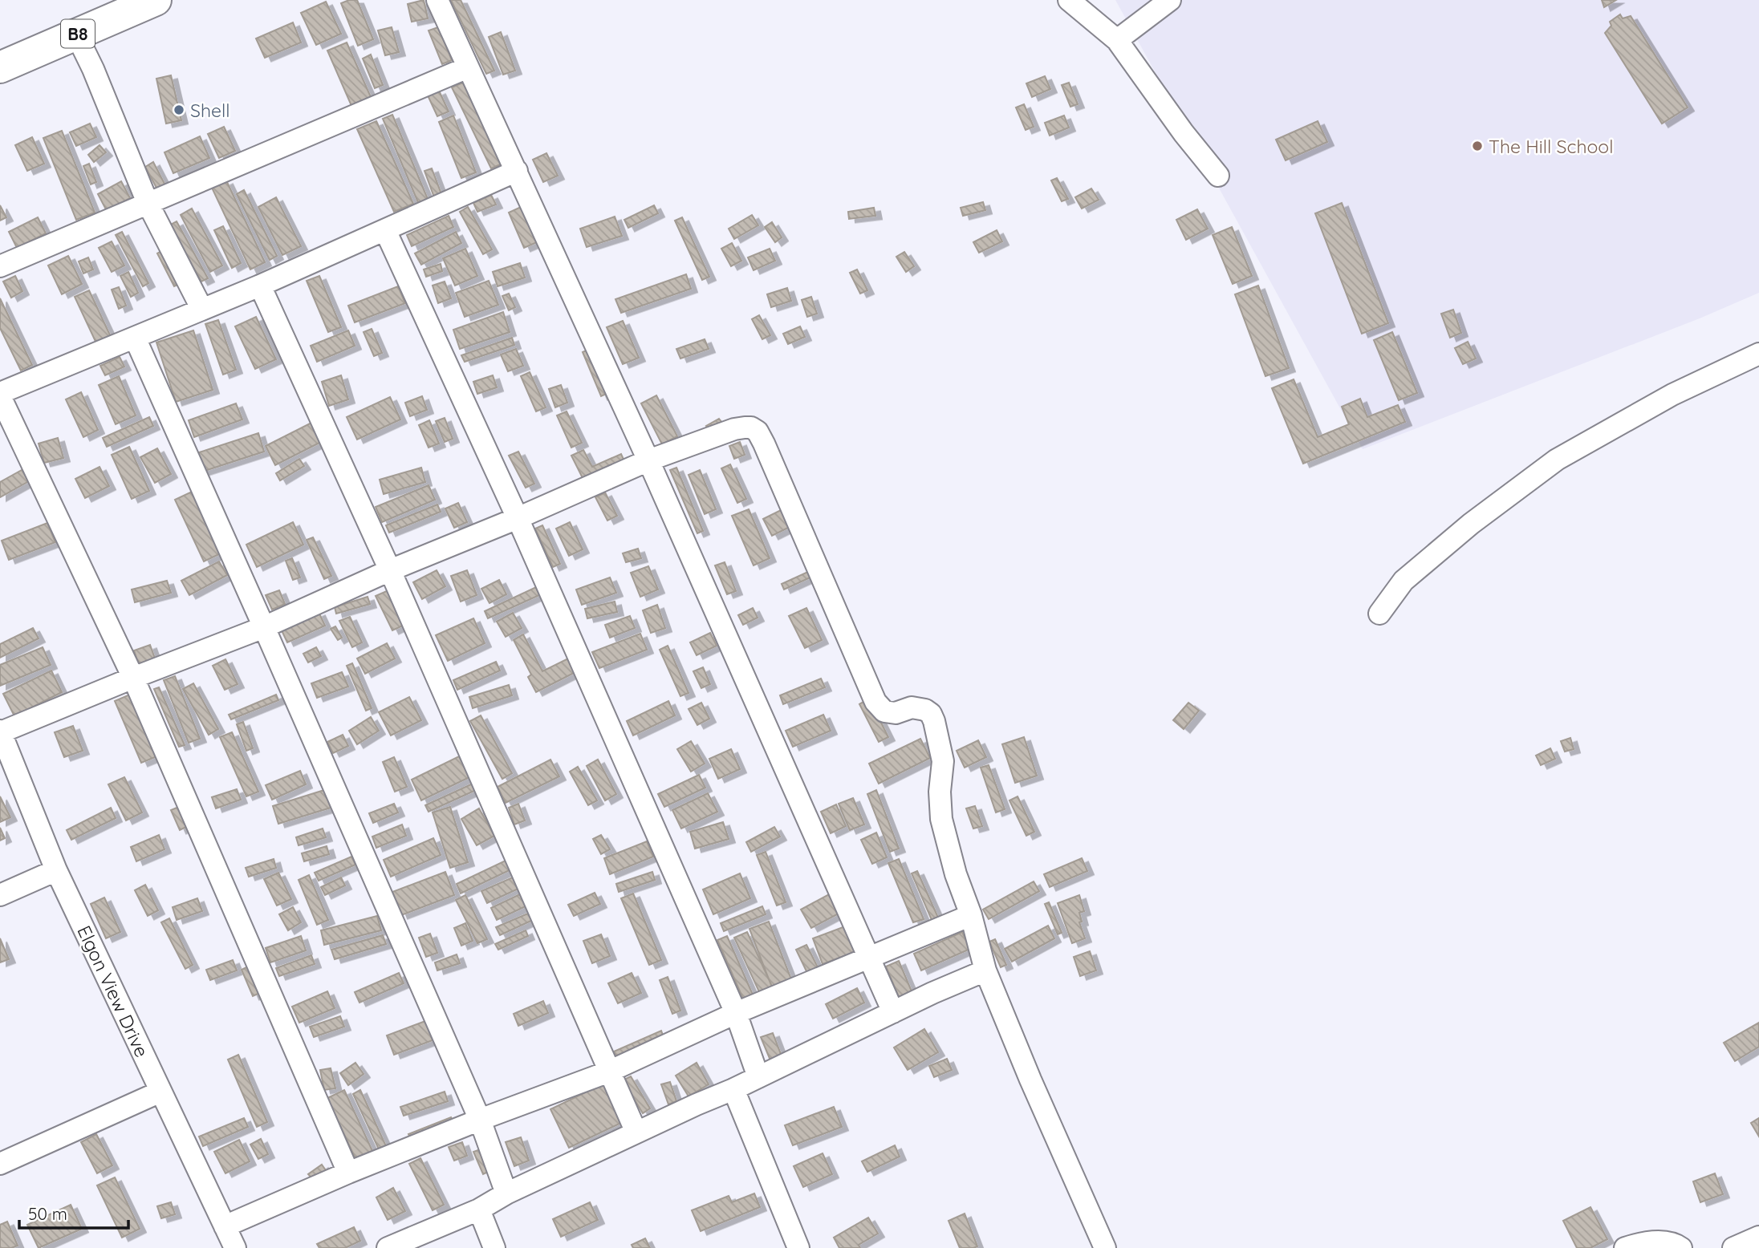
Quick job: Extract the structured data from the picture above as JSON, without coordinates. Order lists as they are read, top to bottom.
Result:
{
  "streets": {
    "highway": ["B8"],
    "street": ["Elgon View Drive"]
  },
  "places": ["Shell", "The Hill School"],
  "scale_bar": "50 m"
}
